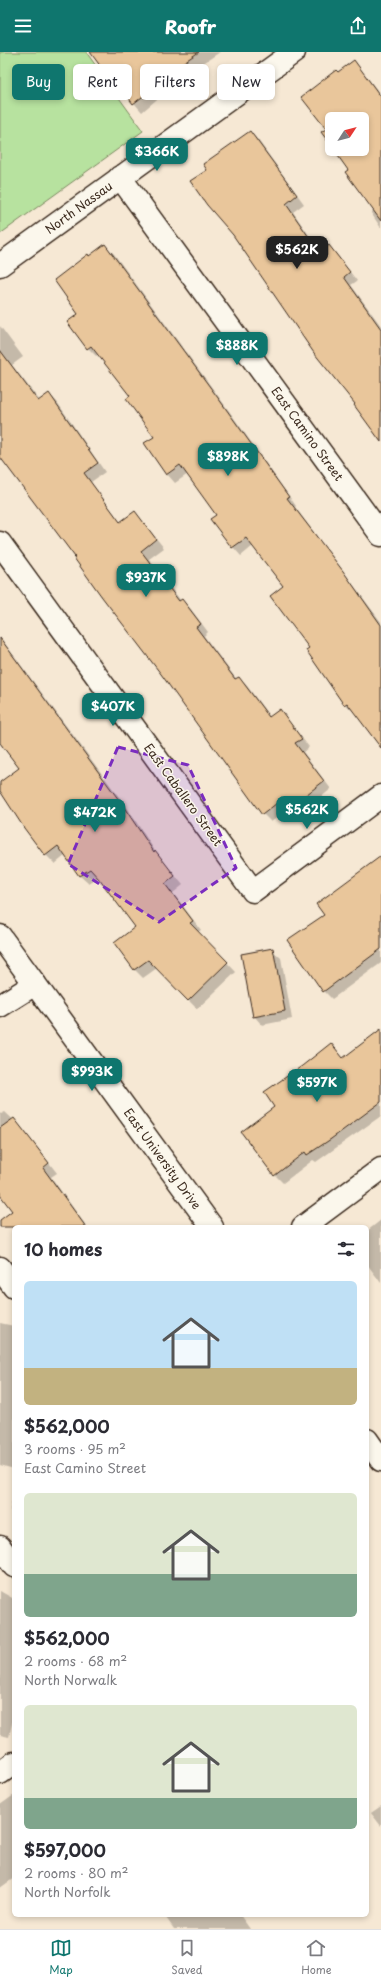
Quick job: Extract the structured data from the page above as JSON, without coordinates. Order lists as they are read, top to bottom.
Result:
{
  "streets": {
    "street": [
      "North Nassau",
      "East Camino Street",
      "East Caballero Street",
      "East University Drive"
    ]
  },
  "crossings": [
    ["North Nassau", "East Camino Street"]
  ],
  "north": "top right",
  "page": {
    "header": "Roofr",
    "chip": [
      "Buy",
      "Rent",
      "Filters",
      "New"
    ],
    "price": [
      "$366K",
      "$562K",
      "$888K",
      "$898K",
      "$937K",
      "$407K",
      "$562K",
      "$472K",
      "$993K",
      "$597K"
    ],
    "heading": "10 homes",
    "list": [
      {
        "name": "$562,000",
        "note": "3 rooms · 95 m² · East Camino Street"
      },
      {
        "name": "$562,000",
        "note": "2 rooms · 68 m² · North Norwalk"
      },
      {
        "name": "$597,000",
        "note": "2 rooms · 80 m² · North Norfolk"
      }
    ],
    "tabs": ["Map", "Saved", "Home"]
  }
}
